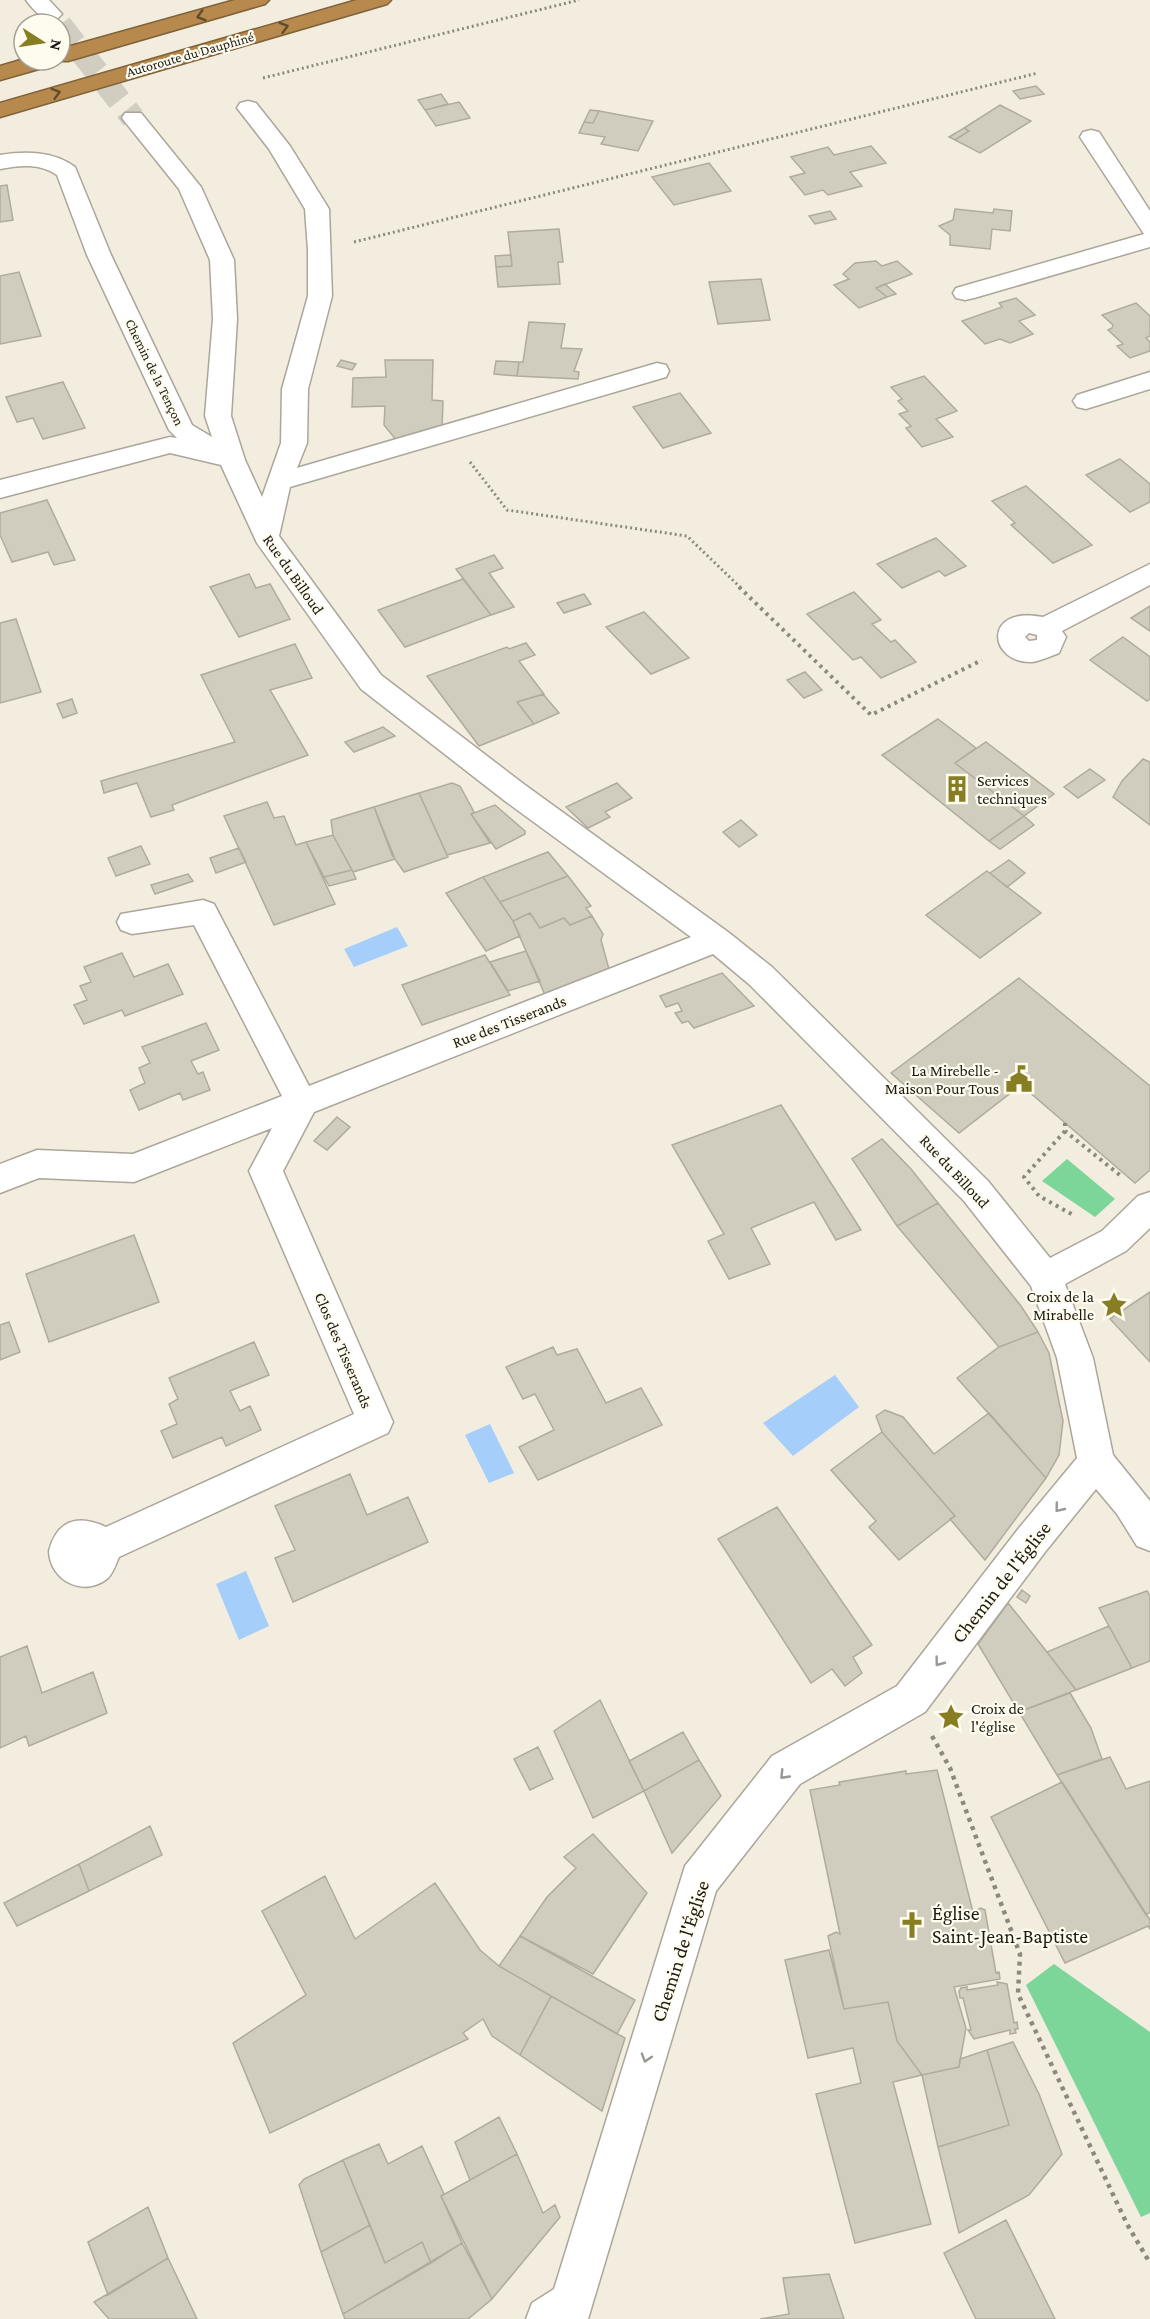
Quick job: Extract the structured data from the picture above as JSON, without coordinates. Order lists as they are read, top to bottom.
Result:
{
  "streets": {
    "highway": ["Autoroute du Dauphiné"],
    "street": [
      "Chemin de la Tençon",
      "Rue du Billoud",
      "Rue des Tisserands",
      "Clos des Tisserands",
      "Chemin de l'Église"
    ]
  },
  "crossings": [
    ["Chemin de la Tençon", "Rue du Billoud"],
    ["Rue du Billoud", "Rue des Tisserands"],
    ["Rue du Billoud", "Chemin de l'Église"],
    ["Rue des Tisserands", "Clos des Tisserands"]
  ],
  "one_way": ["Chemin de l'Église"],
  "places": {
    "building": ["Services techniques"],
    "public building": ["La Mirebelle - Maison Pour Tous"],
    "place": ["Croix de la Mirabelle", "Croix de l'église"],
    "church": ["Église Saint-Jean-Baptiste"]
  },
  "north": "right"
}
